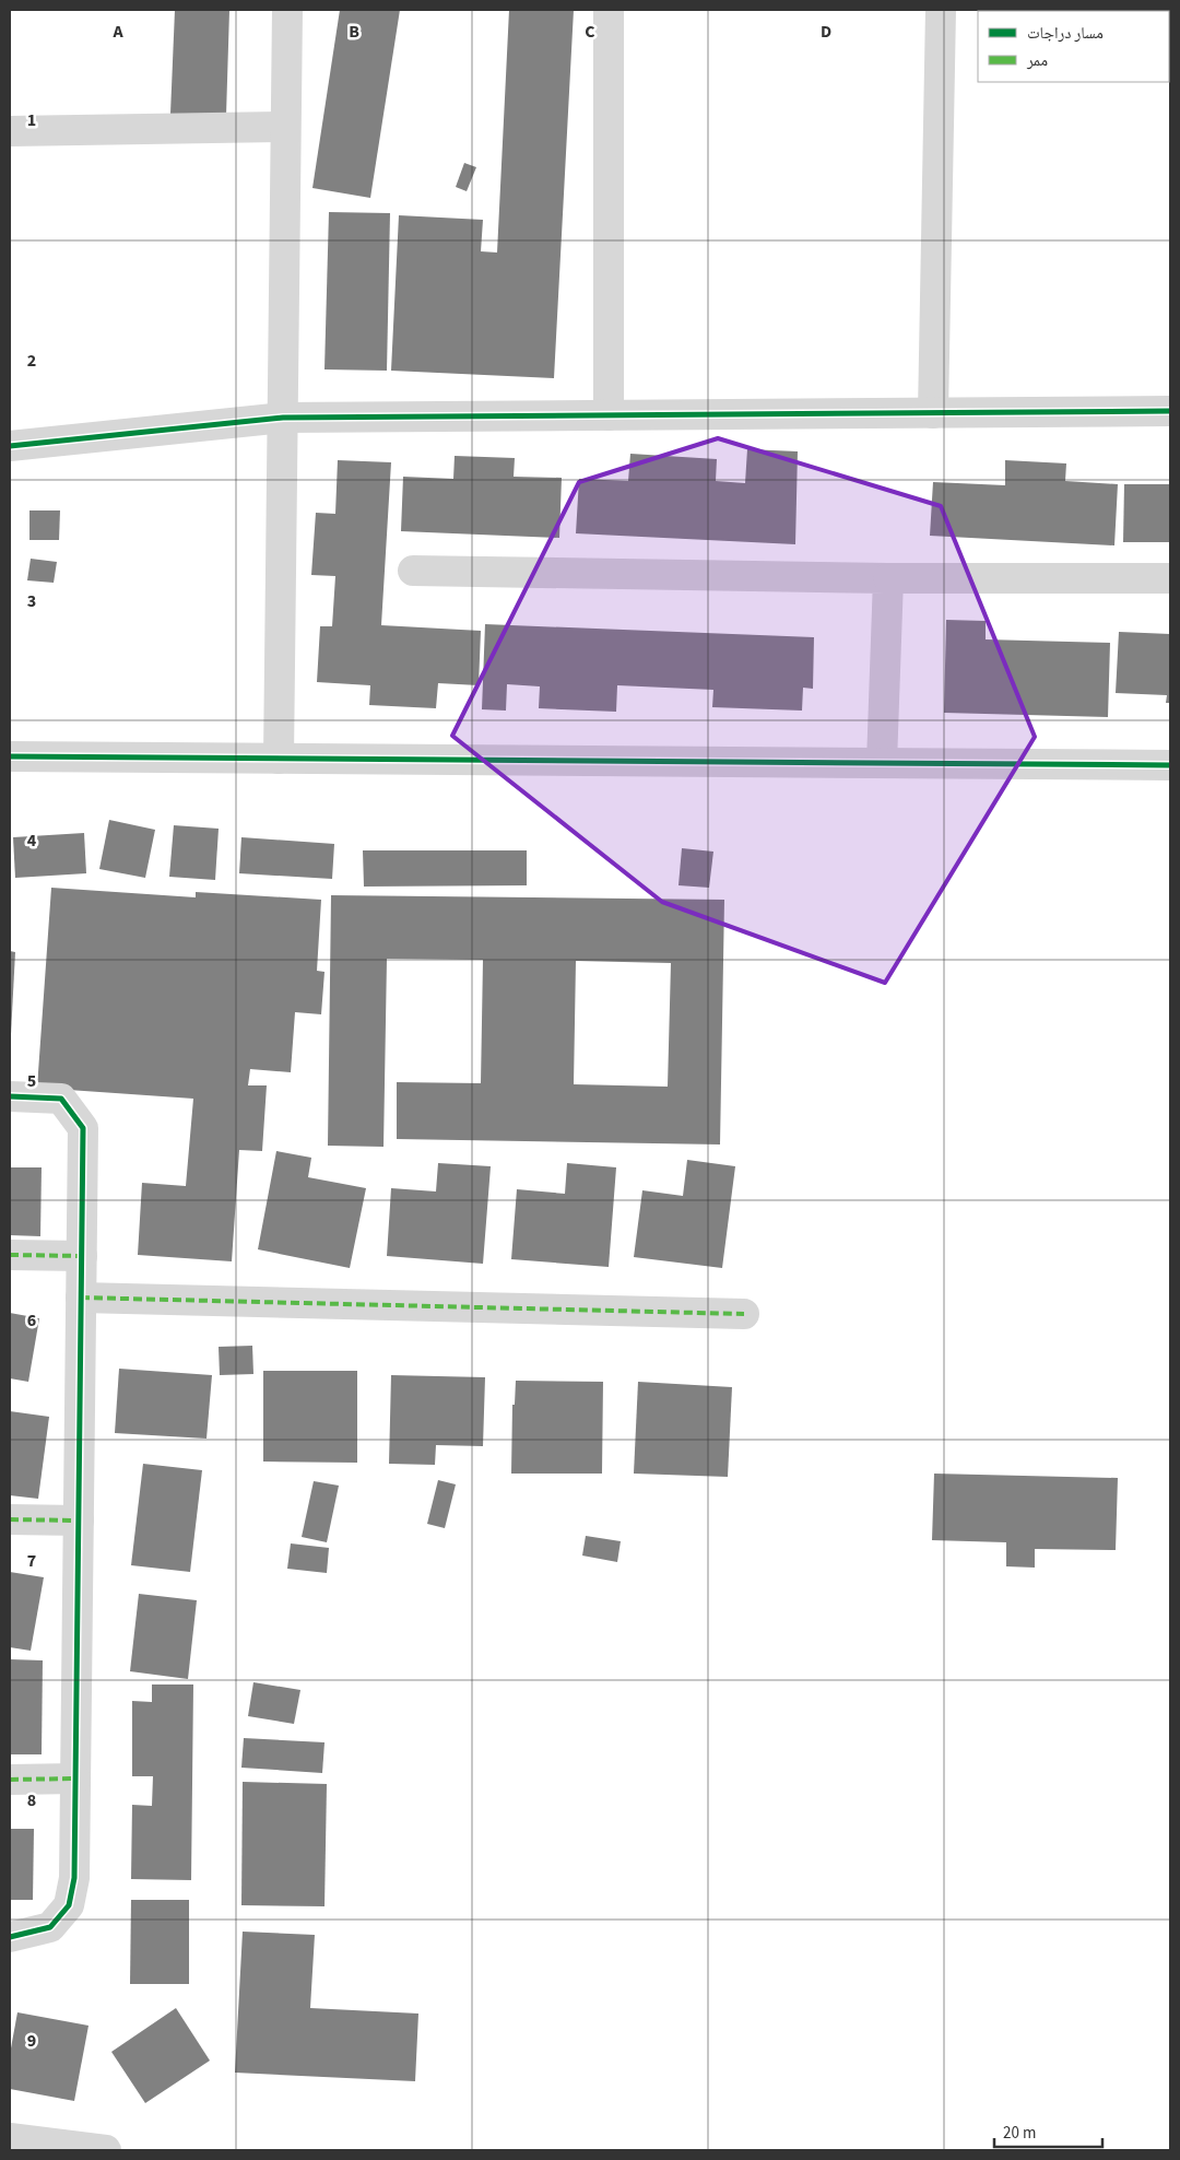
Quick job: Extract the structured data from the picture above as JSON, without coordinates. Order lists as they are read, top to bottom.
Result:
{
  "legend": ["مسار دراجات", "ممر"],
  "scale_bar": "20 m",
  "grid": {
    "columns": [
      "A",
      "B",
      "C",
      "D"
    ],
    "rows": [
      "1",
      "2",
      "3",
      "4",
      "5",
      "6",
      "7",
      "8",
      "9"
    ]
  }
}
